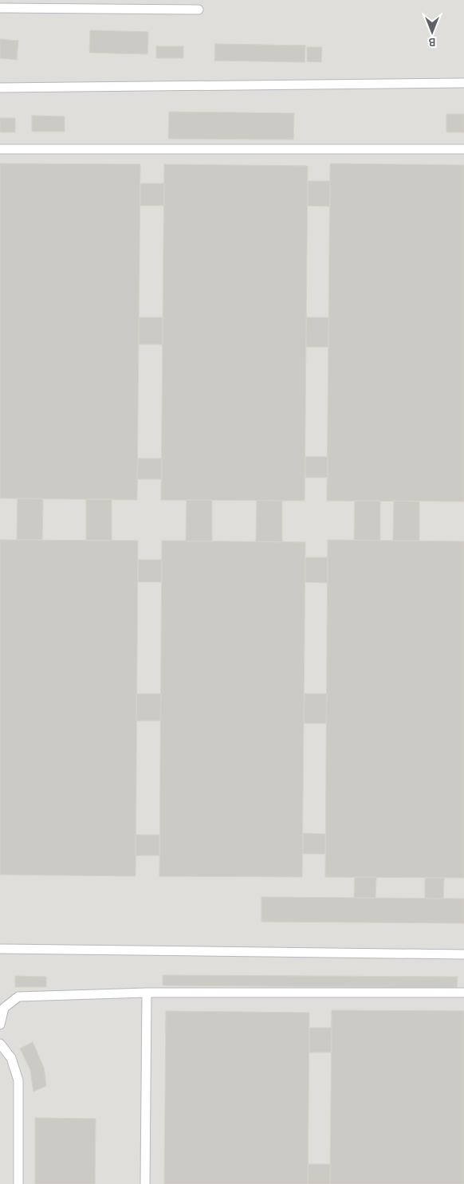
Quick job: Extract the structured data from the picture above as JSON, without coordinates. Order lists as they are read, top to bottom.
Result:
{
  "north": "bottom"
}
